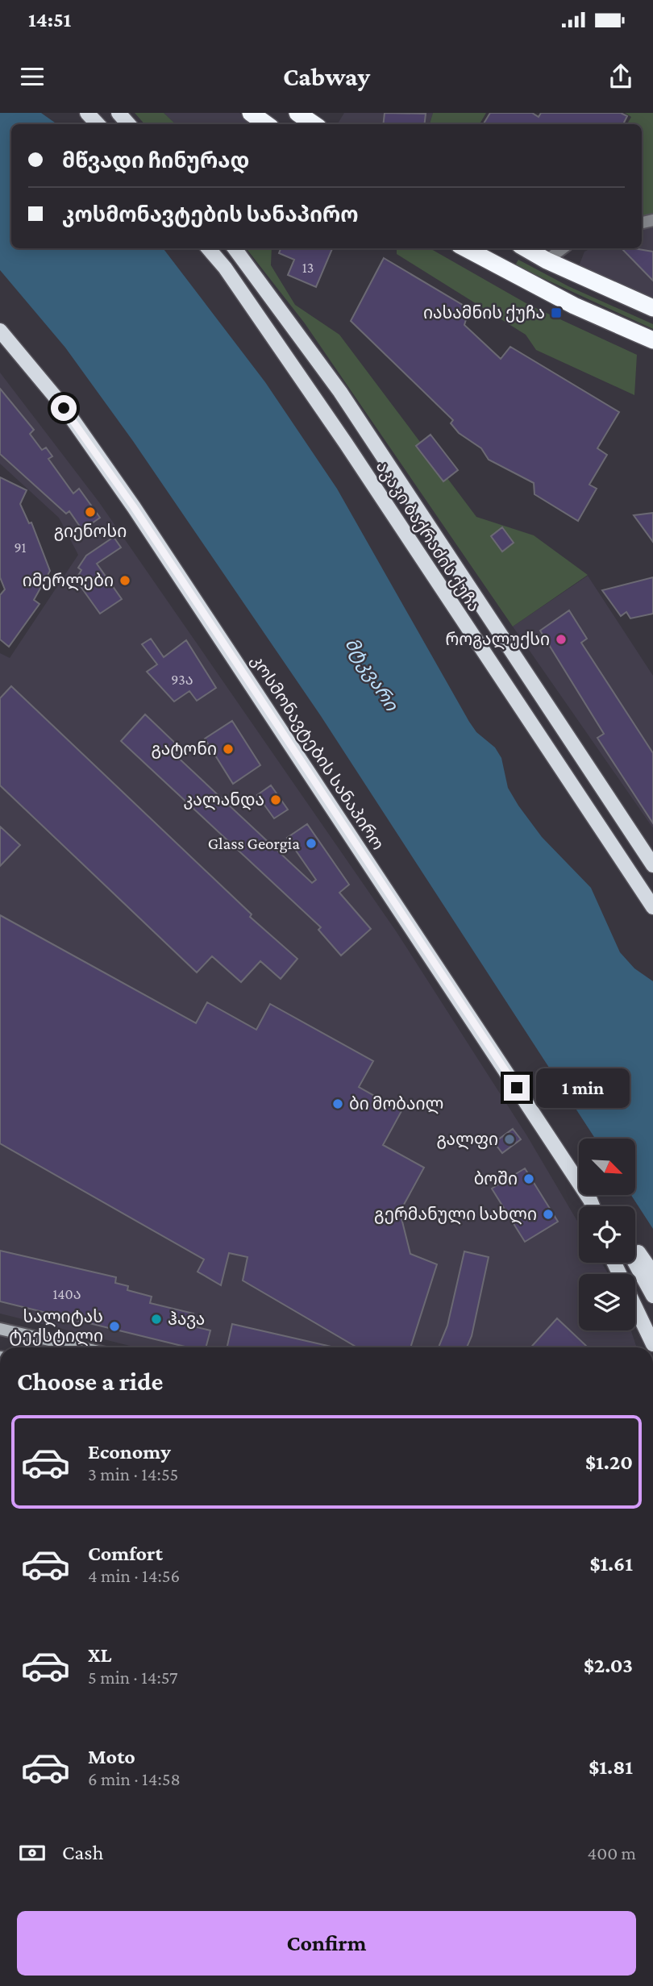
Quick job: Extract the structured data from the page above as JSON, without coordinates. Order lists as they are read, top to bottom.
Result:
{
  "streets": {
    "main road": ["აკაკი ბაქრაძის ქუჩა", "კოსმონავტების სანაპირო"]
  },
  "water": ["მტკვარი"],
  "places": {
    "transit": ["იასამნის ქუჩა"],
    "other": [
      "გიენოსი",
      "იმერლები",
      "როგალუქსი",
      "გატონი",
      "კალანდა",
      "Glass Georgia",
      "ბი მობაილ",
      "გალფი",
      "ბოში",
      "გერმანული სახლი",
      "ჰავა",
      "სალიტას ტექსტილი"
    ]
  },
  "house_numbers": [
    "13",
    "91",
    "93ა",
    "140ა"
  ],
  "north": "bottom right",
  "page": {
    "status": "14:51",
    "header": "Cabway",
    "banner": ["მწვადი ჩინურად", "კოსმონავტების სანაპირო"],
    "bubble": "1 min",
    "heading": "Choose a ride",
    "list": [
      {
        "name": "Economy",
        "note": "3 min · 14:55",
        "value": "$1.20"
      },
      {
        "name": "Comfort",
        "note": "4 min · 14:56",
        "value": "$1.61"
      },
      {
        "name": "XL",
        "note": "5 min · 14:57",
        "value": "$2.03"
      },
      {
        "name": "Moto",
        "note": "6 min · 14:58",
        "value": "$1.81"
      }
    ],
    "pay": ["Cash", "400 m"],
    "buttons": "Confirm"
  }
}
